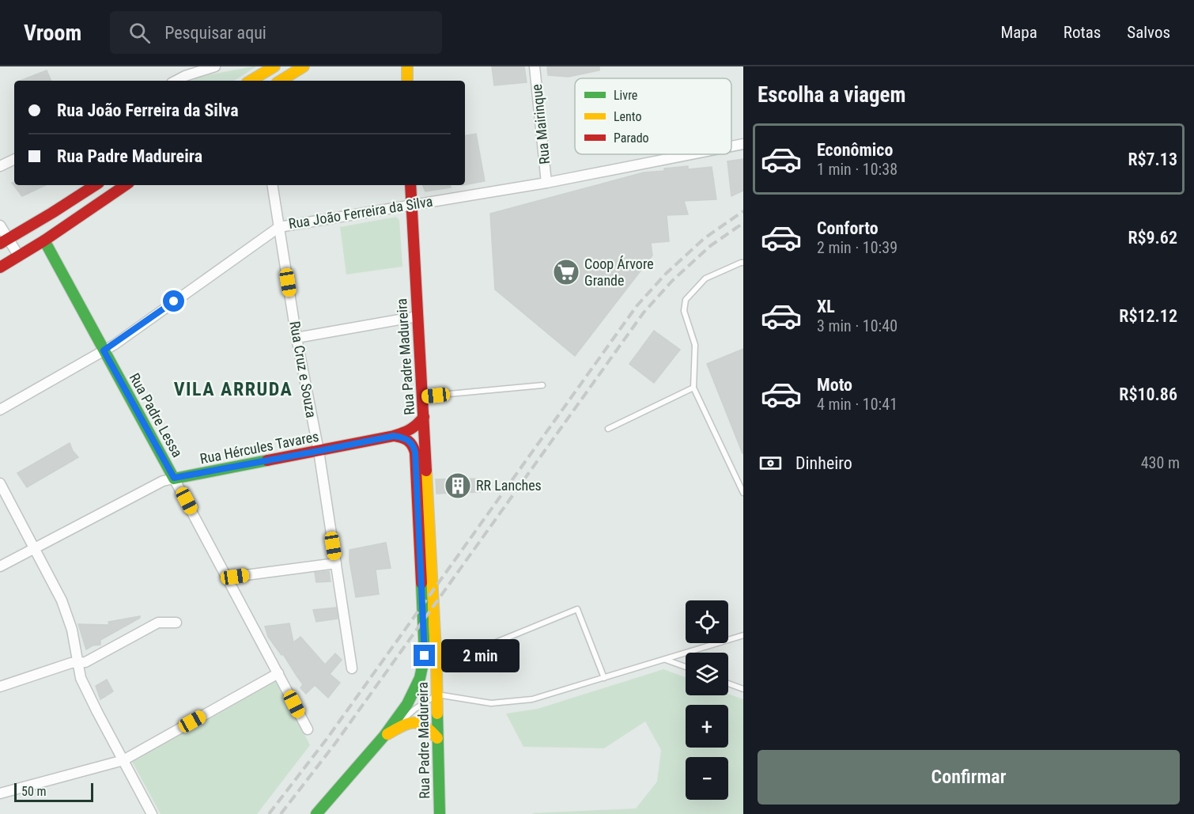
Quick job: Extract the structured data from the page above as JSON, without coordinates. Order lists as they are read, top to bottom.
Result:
{
  "streets": {
    "main road": ["Rua Padre Madureira", "Rua Padre Lessa", "Rua Hércules Tavares"],
    "street": ["Rua Mairinque", "Rua João Ferreira da Silva", "Rua Cruz e Souza"]
  },
  "crossings": [
    ["Rua Mairinque", "Rua João Ferreira da Silva"],
    ["Rua João Ferreira da Silva", "Rua Padre Madureira"],
    ["Rua João Ferreira da Silva", "Rua Cruz e Souza"],
    ["Rua João Ferreira da Silva", "Rua Padre Lessa"],
    ["Rua Padre Madureira", "Rua Hércules Tavares"],
    ["Rua Cruz e Souza", "Rua Hércules Tavares"],
    ["Rua Padre Lessa", "Rua Hércules Tavares"]
  ],
  "districts": ["VILA ARRUDA"],
  "places": {
    "supermarket": ["Coop Árvore Grande"],
    "building": ["RR Lanches"]
  },
  "legend": ["Livre", "Lento", "Parado"],
  "scale_bar": "50 m",
  "page": {
    "header": "Vroom",
    "search": "Pesquisar aqui",
    "nav": ["Mapa", "Rotas", "Salvos"],
    "heading": "Escolha a viagem",
    "banner": ["Rua João Ferreira da Silva", "Rua Padre Madureira"],
    "list": [
      {
        "name": "Econômico",
        "note": "1 min · 10:38",
        "value": "R$7.13"
      },
      {
        "name": "Conforto",
        "note": "2 min · 10:39",
        "value": "R$9.62"
      },
      {
        "name": "XL",
        "note": "3 min · 10:40",
        "value": "R$12.12"
      },
      {
        "name": "Moto",
        "note": "4 min · 10:41",
        "value": "R$10.86"
      }
    ],
    "pay": ["Dinheiro", "430 m"],
    "map_buttons": ["+", "−"],
    "bubble": "2 min",
    "buttons": "Confirmar",
    "scale": "50 m"
  }
}
